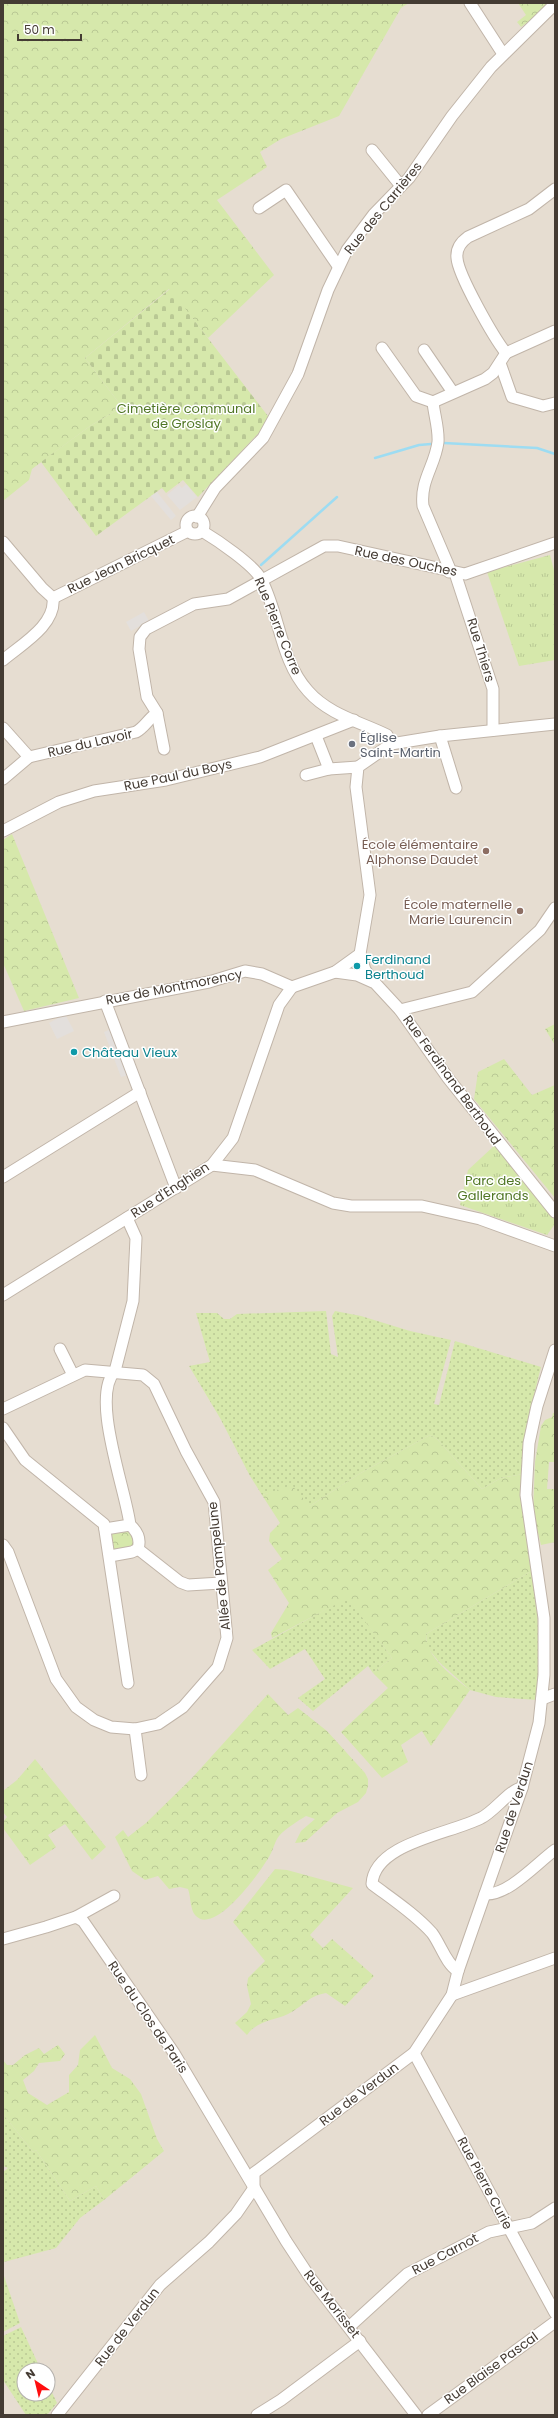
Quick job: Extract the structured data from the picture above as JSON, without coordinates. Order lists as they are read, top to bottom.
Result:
{
  "streets": {
    "street": [
      "Rue des Carrières",
      "Rue des Ouches",
      "Rue Jean Bricquet",
      "Rue Pierre Corre",
      "Rue Thiers",
      "Rue du Lavoir",
      "Rue Paul du Boys",
      "Rue de Montmorency",
      "Rue Ferdinand Berthoud",
      "Rue d'Enghien",
      "Allée de Pampelune",
      "Rue de Verdun",
      "Rue du Clos de Paris",
      "Rue Pierre Curie",
      "Rue Carnot",
      "Rue Morisset",
      "Rue Blaise Pascal"
    ]
  },
  "crossings": [
    ["Rue des Carrières", "Rue Jean Bricquet"],
    ["Rue des Carrières", "Rue Pierre Corre"],
    ["Rue des Ouches", "Rue Pierre Corre"],
    ["Rue des Ouches", "Rue Thiers"],
    ["Rue Jean Bricquet", "Rue Pierre Corre"],
    ["Rue Pierre Corre", "Rue Paul du Boys"],
    ["Rue de Montmorency", "Rue d'Enghien"],
    ["Rue de Verdun", "Rue du Clos de Paris"],
    ["Rue de Verdun", "Rue Pierre Curie"],
    ["Rue de Verdun", "Rue Morisset"],
    ["Rue du Clos de Paris", "Rue Morisset"],
    ["Rue Pierre Curie", "Rue Carnot"],
    ["Rue Carnot", "Rue Morisset"]
  ],
  "parks": ["Cimetière communal de Groslay", "Parc des Gallerands"],
  "places": [
    "Église Saint-Martin",
    "École élémentaire Alphonse Daudet",
    "École maternelle Marie Laurencin",
    "Ferdinand Berthoud",
    "Château Vieux"
  ],
  "scale_bar": "50 m",
  "north": "top left"
}
